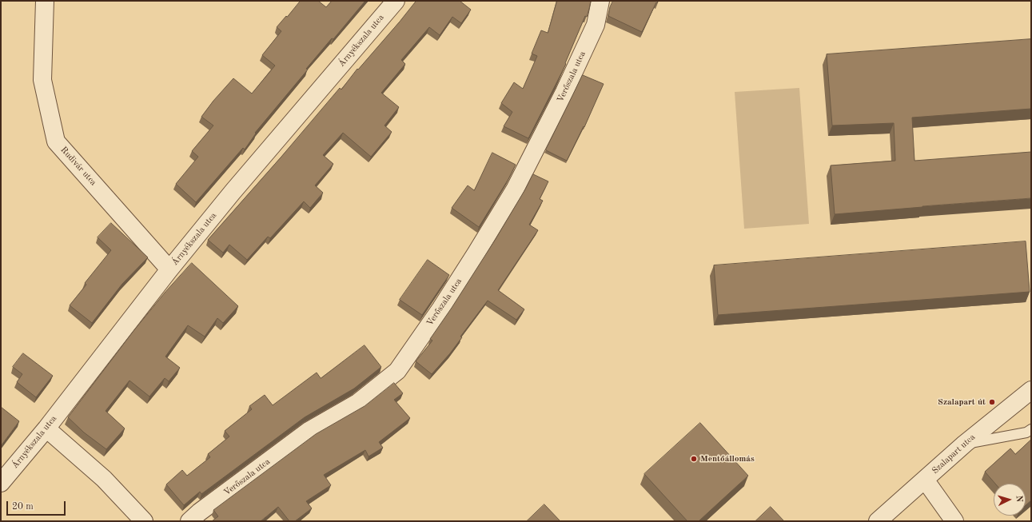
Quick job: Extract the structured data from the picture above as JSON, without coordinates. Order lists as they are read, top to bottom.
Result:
{
  "streets": {
    "street": [
      "Árnyékszala utca",
      "Verőszala utca",
      "Rudivár utca",
      "Szalapart utca"
    ]
  },
  "crossings": [
    ["Árnyékszala utca", "Rudivár utca"]
  ],
  "places": ["Szalapart út", "Mentőállomás"],
  "scale_bar": "20 m",
  "north": "right"
}
